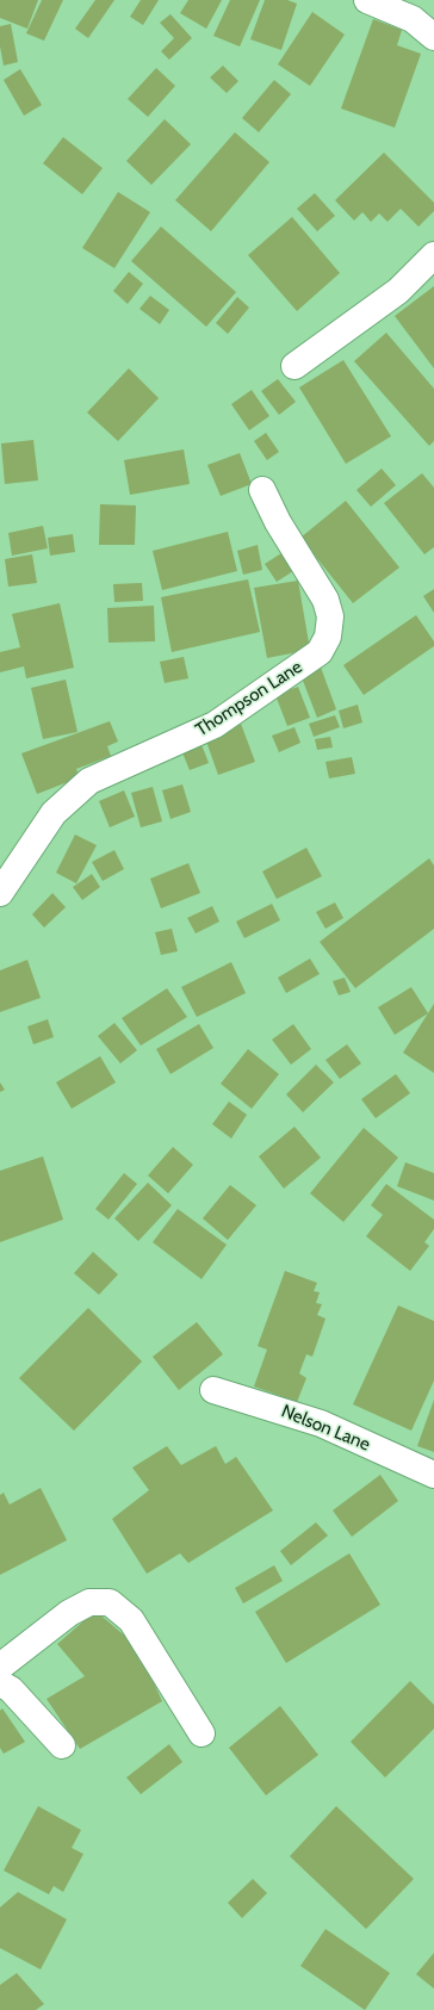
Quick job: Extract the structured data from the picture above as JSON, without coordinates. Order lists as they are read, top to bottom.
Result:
{
  "streets": {
    "street": ["Thompson Lane", "Nelson Lane"]
  }
}
